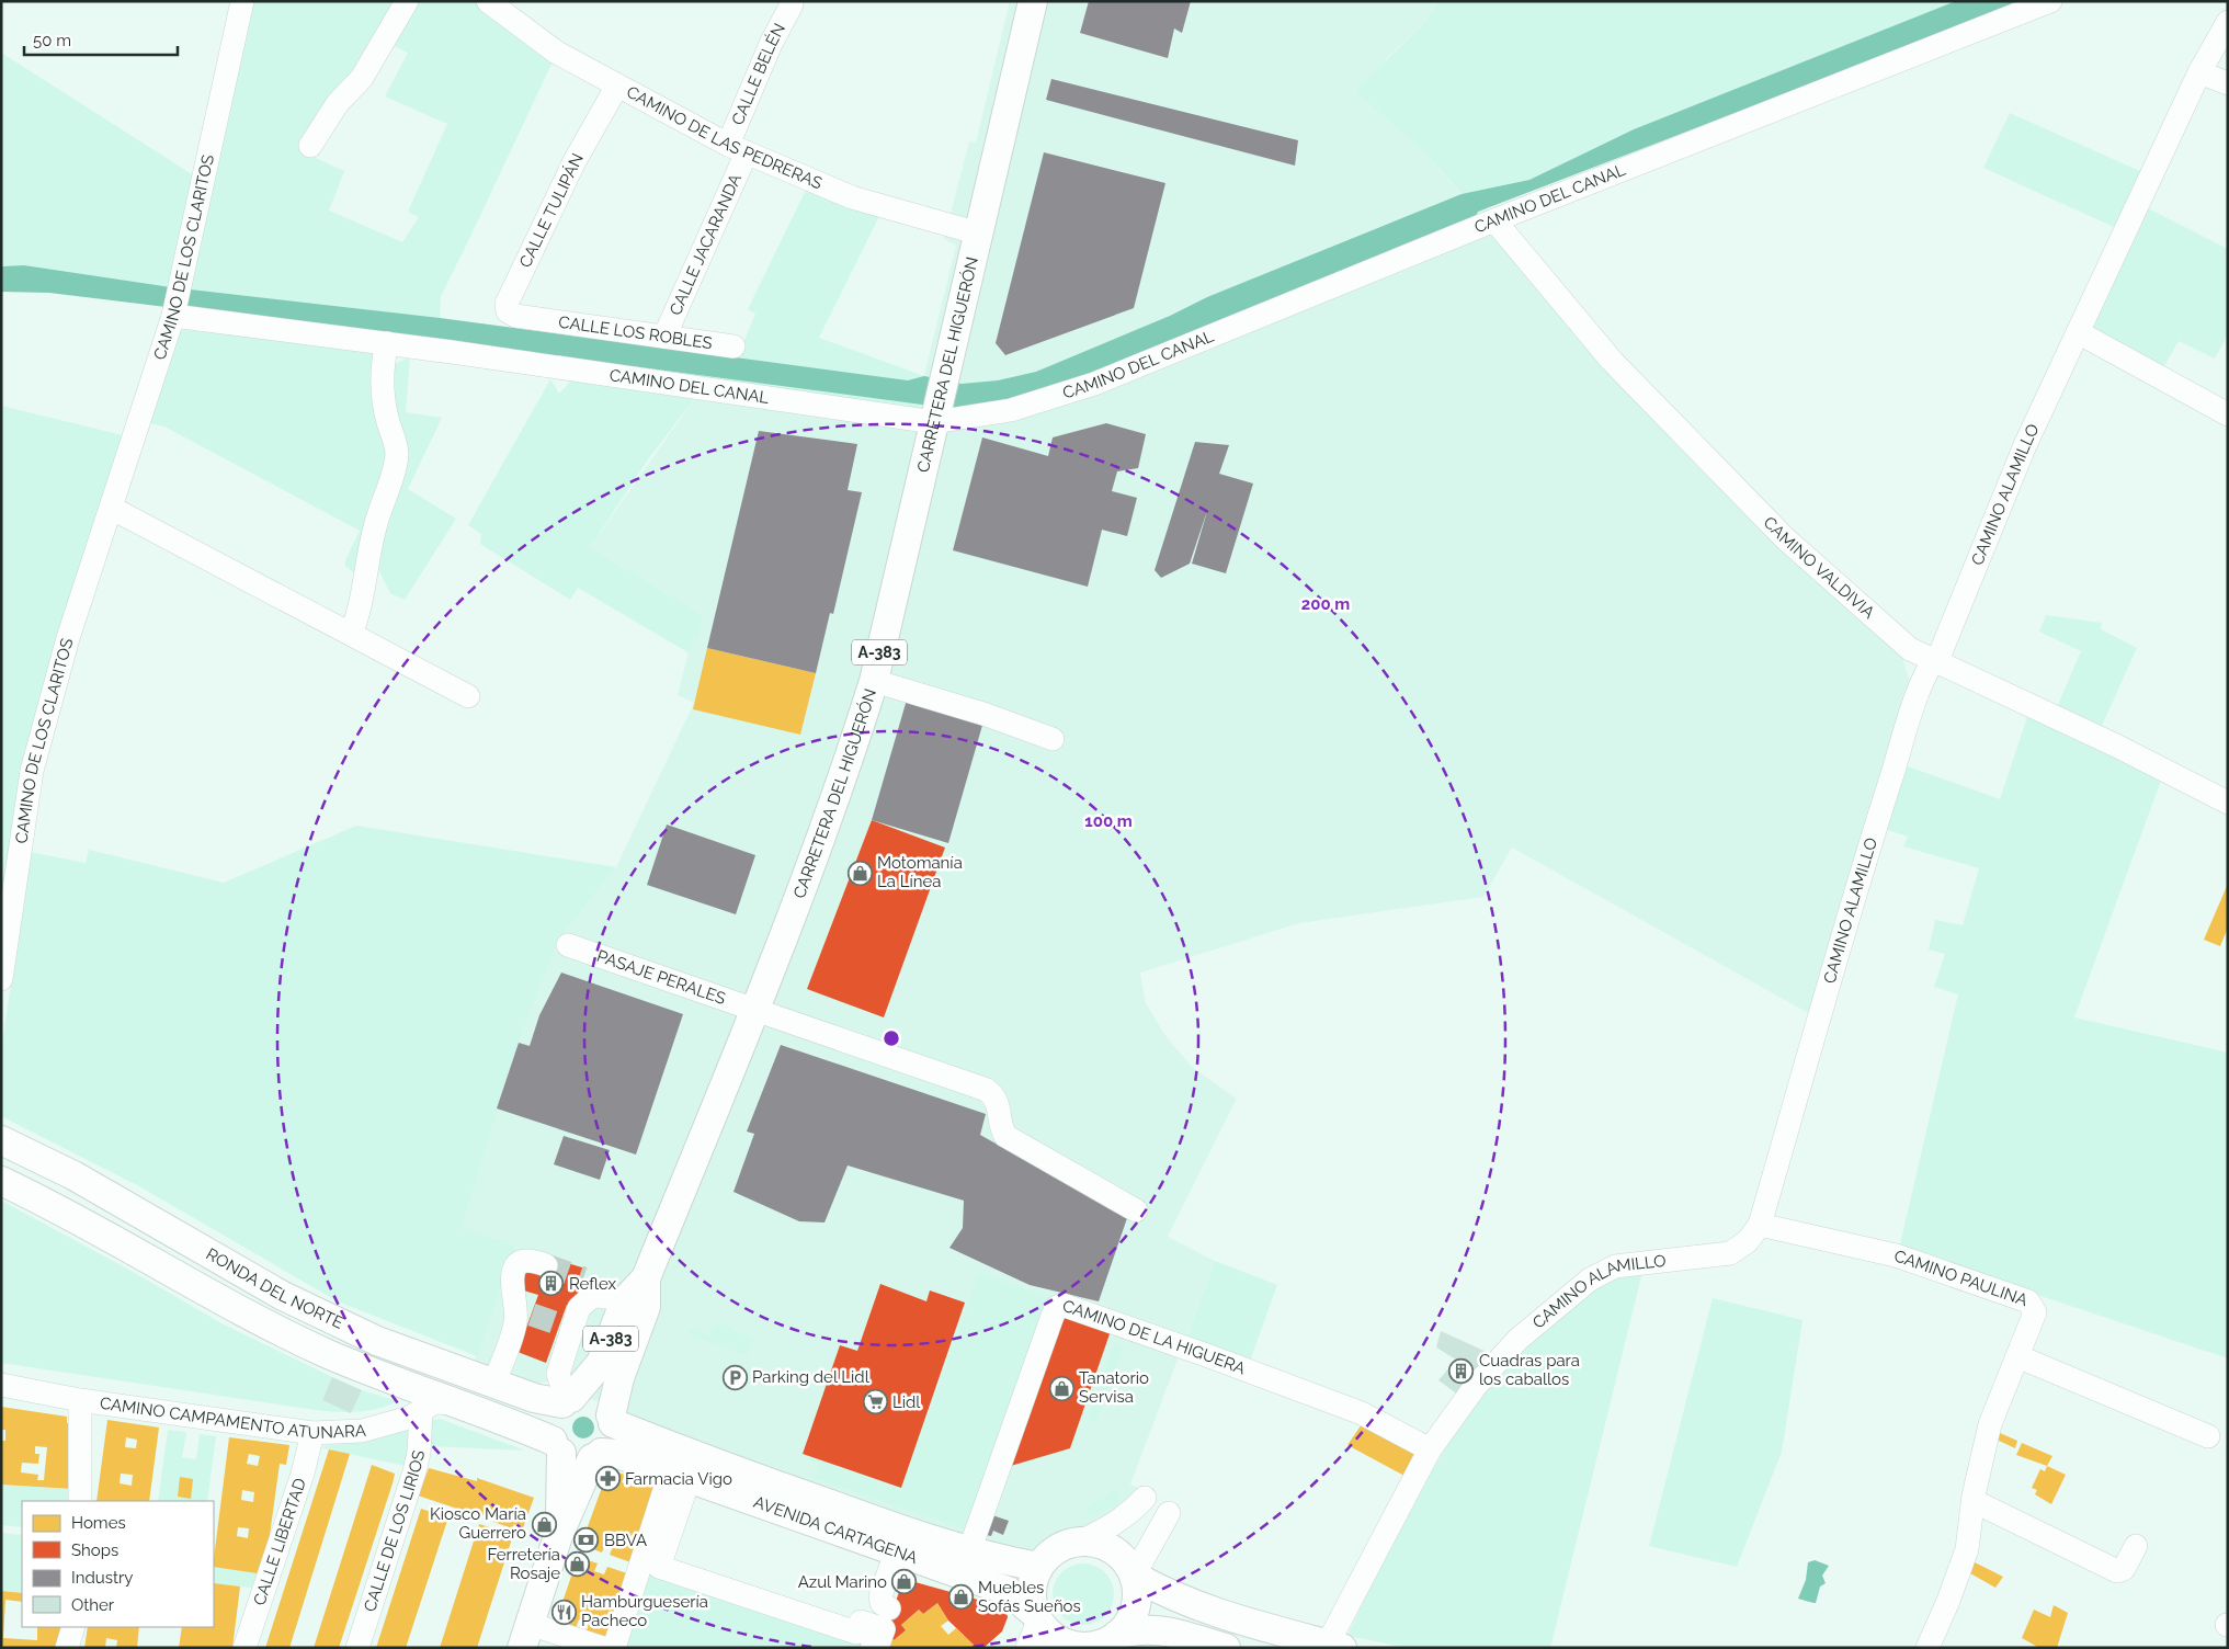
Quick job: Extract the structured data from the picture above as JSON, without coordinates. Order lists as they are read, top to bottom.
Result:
{
  "streets": {
    "main road": [
      "CARRETERA DEL HIGUERÓN",
      "A-383",
      "RONDA DEL NORTE",
      "AVENIDA CARTAGENA"
    ],
    "street": [
      "CALLE BELÉN",
      "CAMINO DE LAS PEDRERAS",
      "CAMINO DEL CANAL",
      "CALLE TULIPÁN",
      "CALLE JACARANDA",
      "CAMINO DE LOS CLARITOS",
      "CALLE LOS ROBLES",
      "CAMINO ALAMILLO",
      "CAMINO VALDIVIA",
      "PASAJE PERALES",
      "CAMINO PAULINA",
      "CAMINO DE LA HIGUERA",
      "CAMINO CAMPAMENTO ATUNARA",
      "CALLE DE LOS LIRIOS",
      "CALLE LIBERTAD"
    ]
  },
  "crossings": [
    ["CALLE BELÉN", "CAMINO DE LAS PEDRERAS"],
    ["CALLE BELÉN", "CALLE JACARANDA"],
    ["CAMINO DE LAS PEDRERAS", "CALLE TULIPÁN"],
    ["CAMINO DE LAS PEDRERAS", "CALLE JACARANDA"],
    ["CAMINO DE LAS PEDRERAS", "CARRETERA DEL HIGUERÓN"],
    ["CAMINO DEL CANAL", "CAMINO DE LOS CLARITOS"],
    ["CAMINO DEL CANAL", "CARRETERA DEL HIGUERÓN"],
    ["CAMINO DEL CANAL", "CAMINO VALDIVIA"],
    ["CALLE TULIPÁN", "CALLE LOS ROBLES"],
    ["CALLE JACARANDA", "CALLE LOS ROBLES"],
    ["CARRETERA DEL HIGUERÓN", "A-383"],
    ["CARRETERA DEL HIGUERÓN", "PASAJE PERALES"],
    ["CAMINO ALAMILLO", "CAMINO VALDIVIA"],
    ["CAMINO ALAMILLO", "CAMINO PAULINA"],
    ["CAMINO ALAMILLO", "CAMINO DE LA HIGUERA"],
    ["A-383", "RONDA DEL NORTE"],
    ["A-383", "AVENIDA CARTAGENA"],
    ["RONDA DEL NORTE", "CAMINO CAMPAMENTO ATUNARA"],
    ["RONDA DEL NORTE", "AVENIDA CARTAGENA"],
    ["CAMINO DE LA HIGUERA", "AVENIDA CARTAGENA"],
    ["CAMINO CAMPAMENTO ATUNARA", "CALLE DE LOS LIRIOS"],
    ["CAMINO CAMPAMENTO ATUNARA", "CALLE LIBERTAD"]
  ],
  "places": {
    "shop": [
      "Motomanía La Línea",
      "Tanatorio Servisa",
      "Kiosco María Guerrero",
      "Ferretería Rosaje",
      "Azul Marino",
      "Muebles Sofás Sueños"
    ],
    "building": ["Reflex", "Cuadras para los caballos"],
    "parking": ["Parking del Lidl"],
    "supermarket": ["Lidl"],
    "pharmacy": ["Farmacia Vigo"],
    "bank": ["BBVA"],
    "restaurant": ["Hamburguesería Pacheco"]
  },
  "legend": [
    "Homes",
    "Shops",
    "Industry",
    "Other"
  ],
  "scale_bar": "50 m",
  "rings": ["200 m", "100 m"]
}
